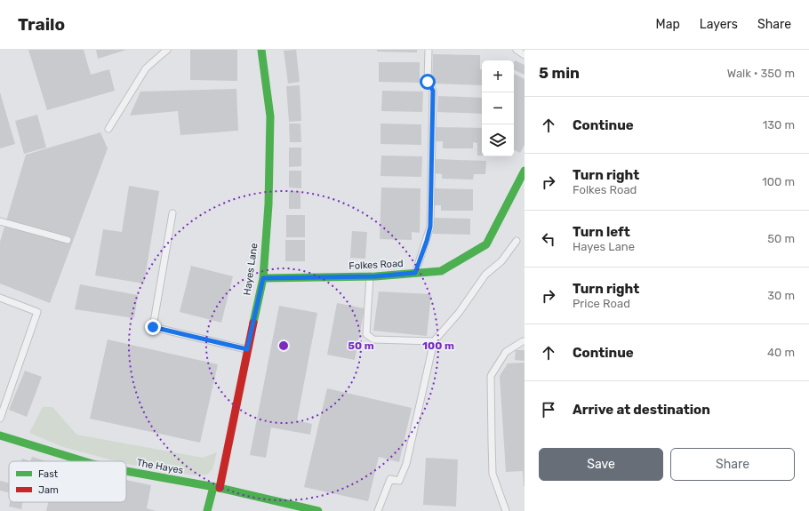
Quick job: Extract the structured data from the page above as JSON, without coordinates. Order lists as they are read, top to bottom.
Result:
{
  "streets": {
    "main road": ["Folkes Road", "Hayes Lane", "The Hayes"]
  },
  "crossings": [
    ["Folkes Road", "Hayes Lane"],
    ["Hayes Lane", "The Hayes"]
  ],
  "legend": ["Fast", "Jam"],
  "page": {
    "header": "Trailo",
    "nav": ["Map", "Layers", "Share"],
    "heading": ["5 min", "Walk · 350 m"],
    "map_buttons": ["+", "−"],
    "list": [
      ["Continue", "130 m"],
      ["Turn right", "Folkes Road", "100 m"],
      ["Turn left", "Hayes Lane", "50 m"],
      ["Turn right", "Price Road", "30 m"],
      ["Continue", "40 m"],
      "Arrive at destination"
    ],
    "buttons": ["Save", "Share"]
  },
  "rings": ["50 m", "100 m"]
}
